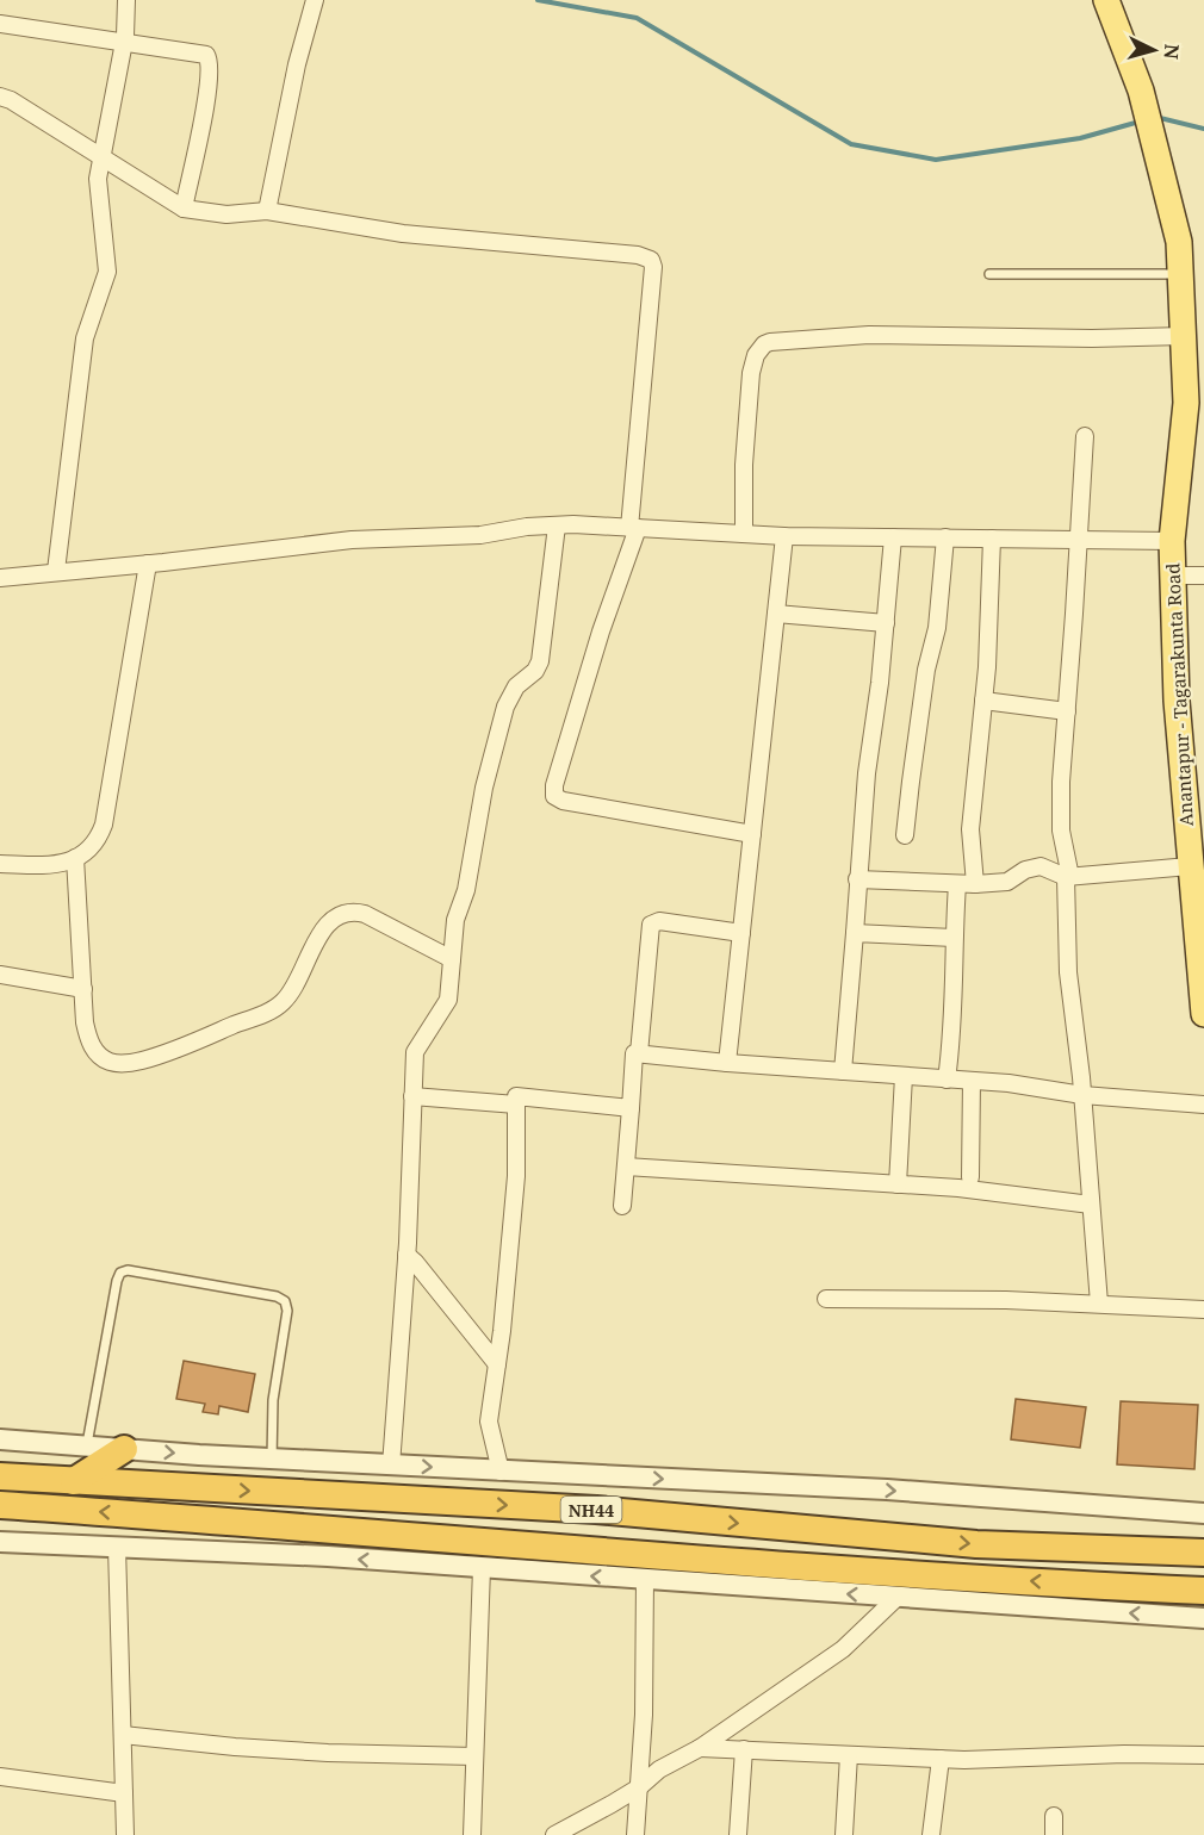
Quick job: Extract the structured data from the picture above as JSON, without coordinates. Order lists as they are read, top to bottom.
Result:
{
  "streets": {
    "highway": ["NH44"],
    "main road": ["Anantapur - Tagarakunta Road"]
  },
  "north": "right"
}
